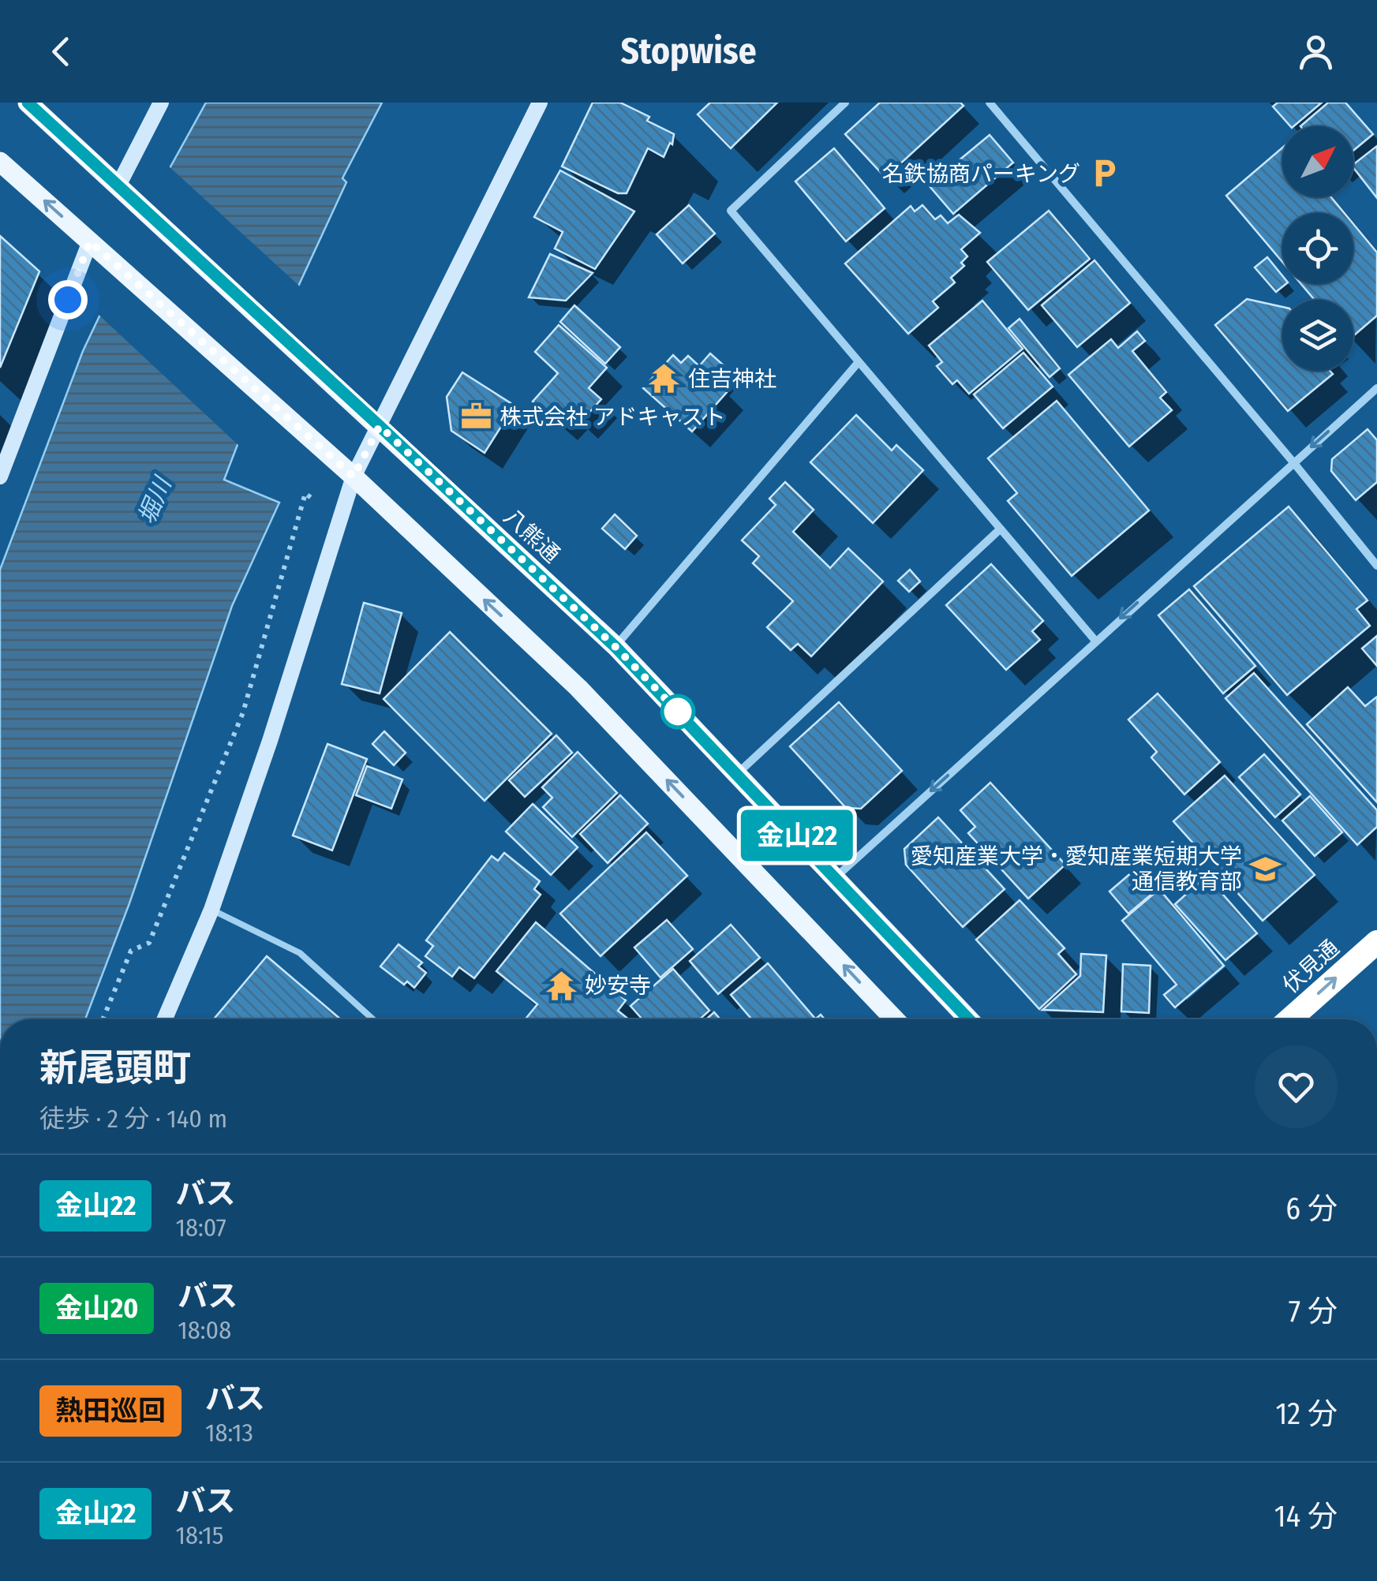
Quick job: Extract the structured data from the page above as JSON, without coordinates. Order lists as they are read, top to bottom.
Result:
{
  "streets": {
    "highway": ["伏見通"],
    "main road": ["八熊通"]
  },
  "one_way": ["伏見通"],
  "water": ["堀川"],
  "places": {
    "parking": ["名鉄協商パーキング"],
    "temple": ["住吉神社", "妙安寺"],
    "office": ["株式会社 アドキャスト"],
    "school or university": ["愛知産業大学・愛知産業短期大学 通信教育部"]
  },
  "lines": ["bus line 金山22"],
  "north": "top right",
  "page": {
    "header": "Stopwise",
    "on_map": "金山22",
    "heading": ["新尾頭町", "徒歩 · 2 分 · 140 m"],
    "list": [
      {
        "mark": "金山22",
        "name": "バス",
        "note": "18:07",
        "value": "6 分"
      },
      {
        "mark": "金山20",
        "name": "バス",
        "note": "18:08",
        "value": "7 分"
      },
      {
        "mark": "熱田巡回",
        "name": "バス",
        "note": "18:13",
        "value": "12 分"
      },
      {
        "mark": "金山22",
        "name": "バス",
        "note": "18:15",
        "value": "14 分"
      }
    ]
  }
}
